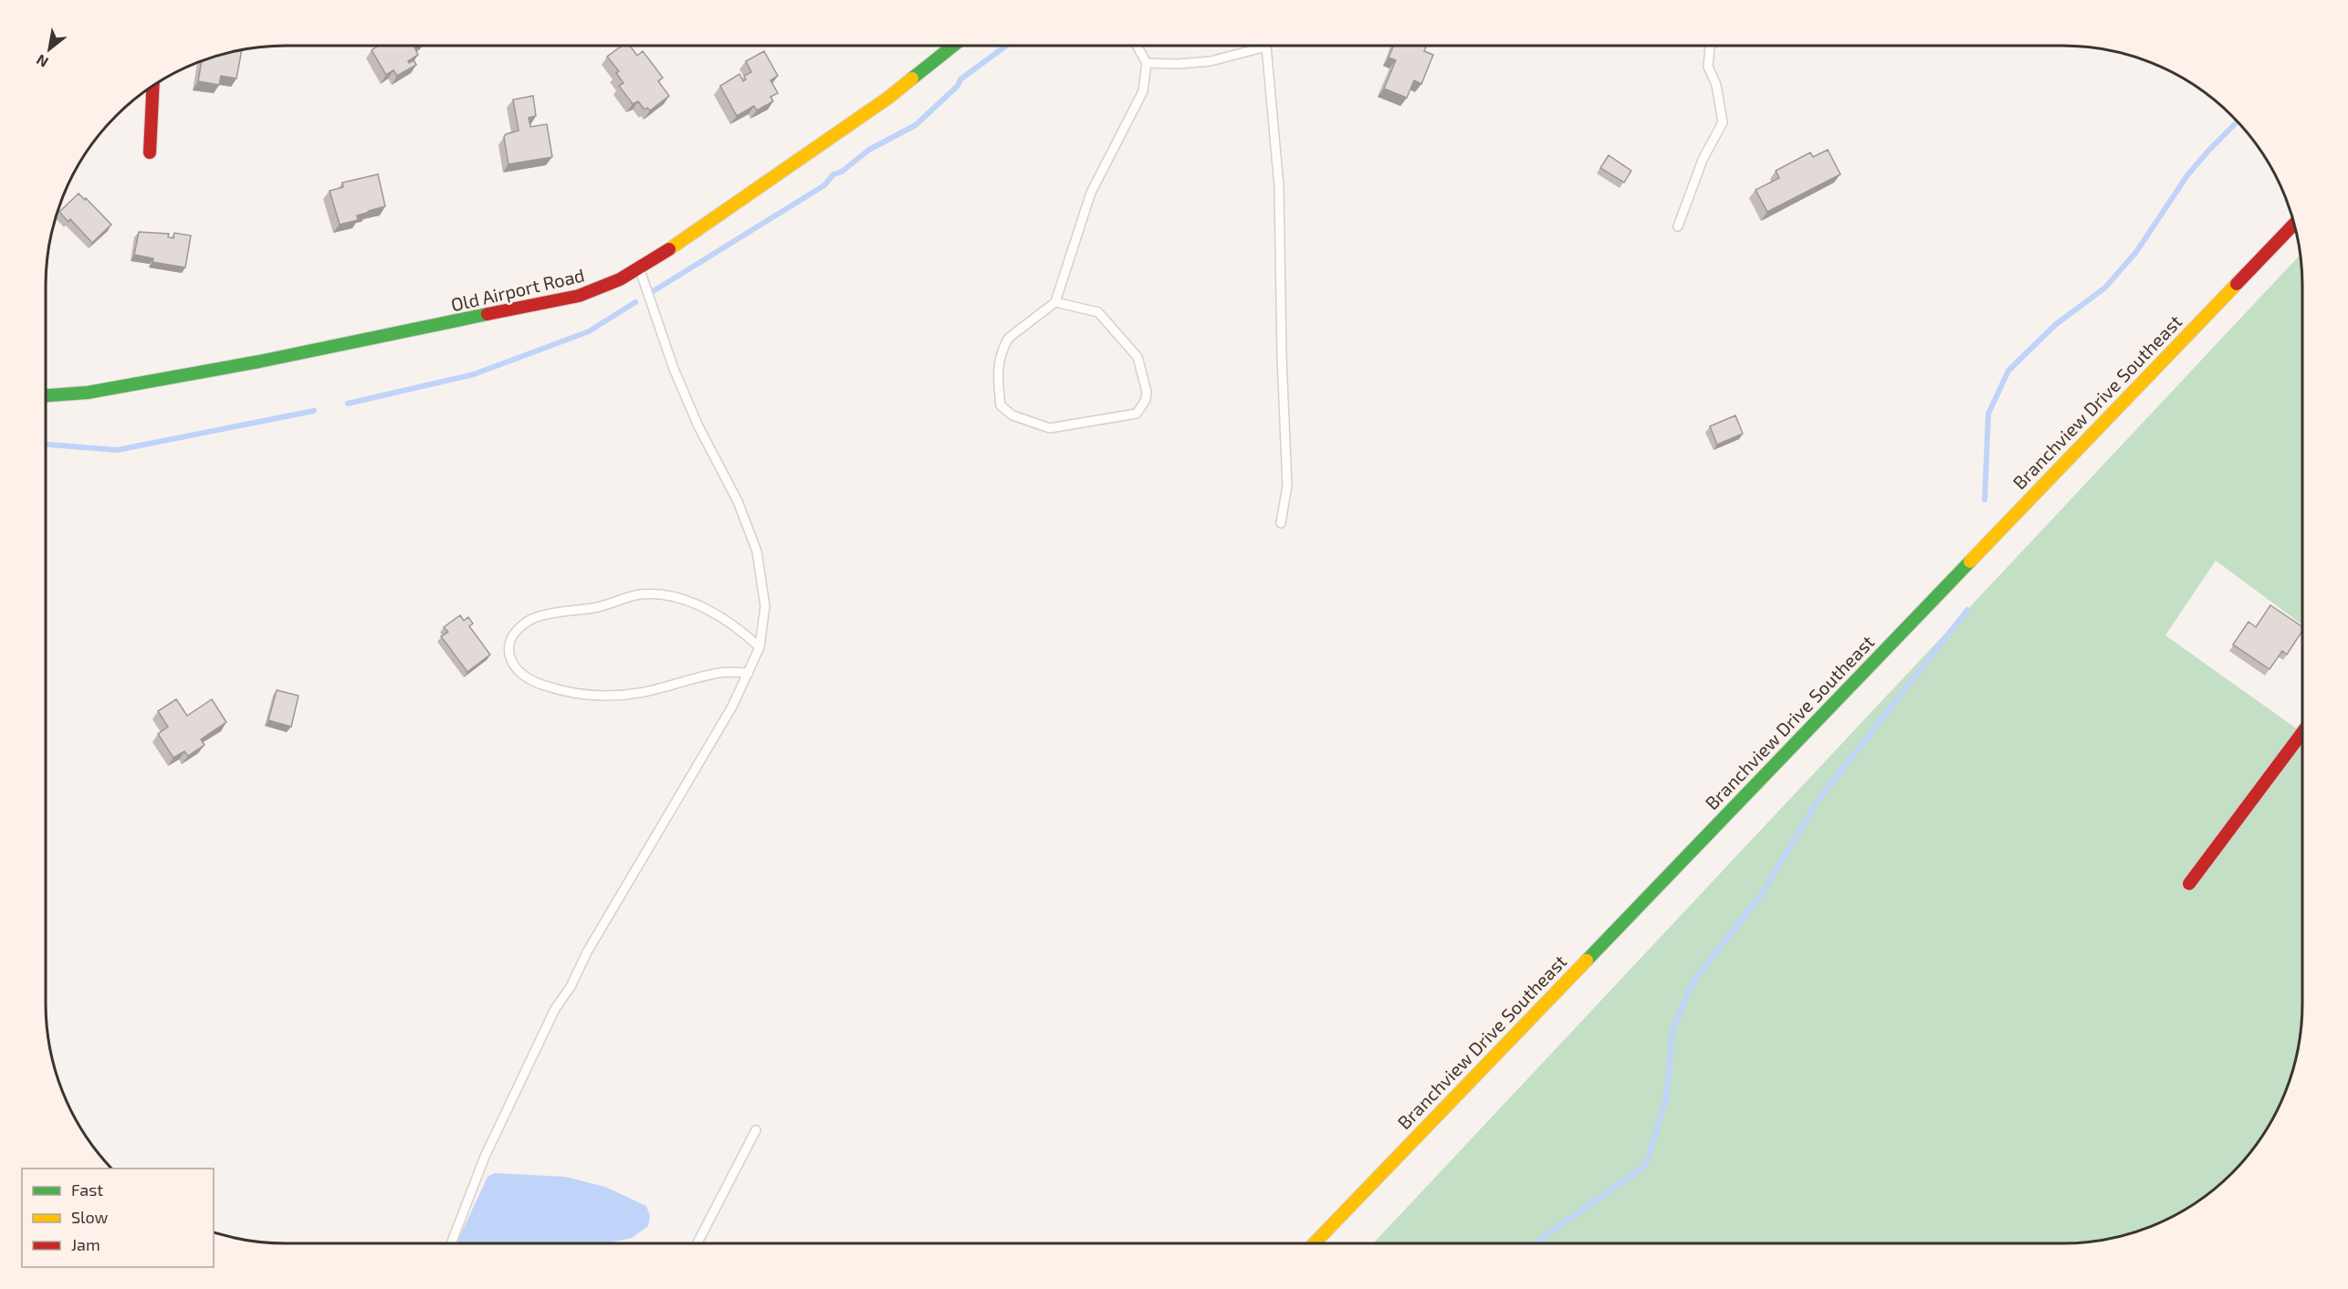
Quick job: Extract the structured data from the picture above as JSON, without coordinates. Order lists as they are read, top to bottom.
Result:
{
  "streets": {
    "main road": ["Old Airport Road", "Branchview Drive Southeast"]
  },
  "legend": ["Fast", "Slow", "Jam"],
  "north": "bottom left"
}
